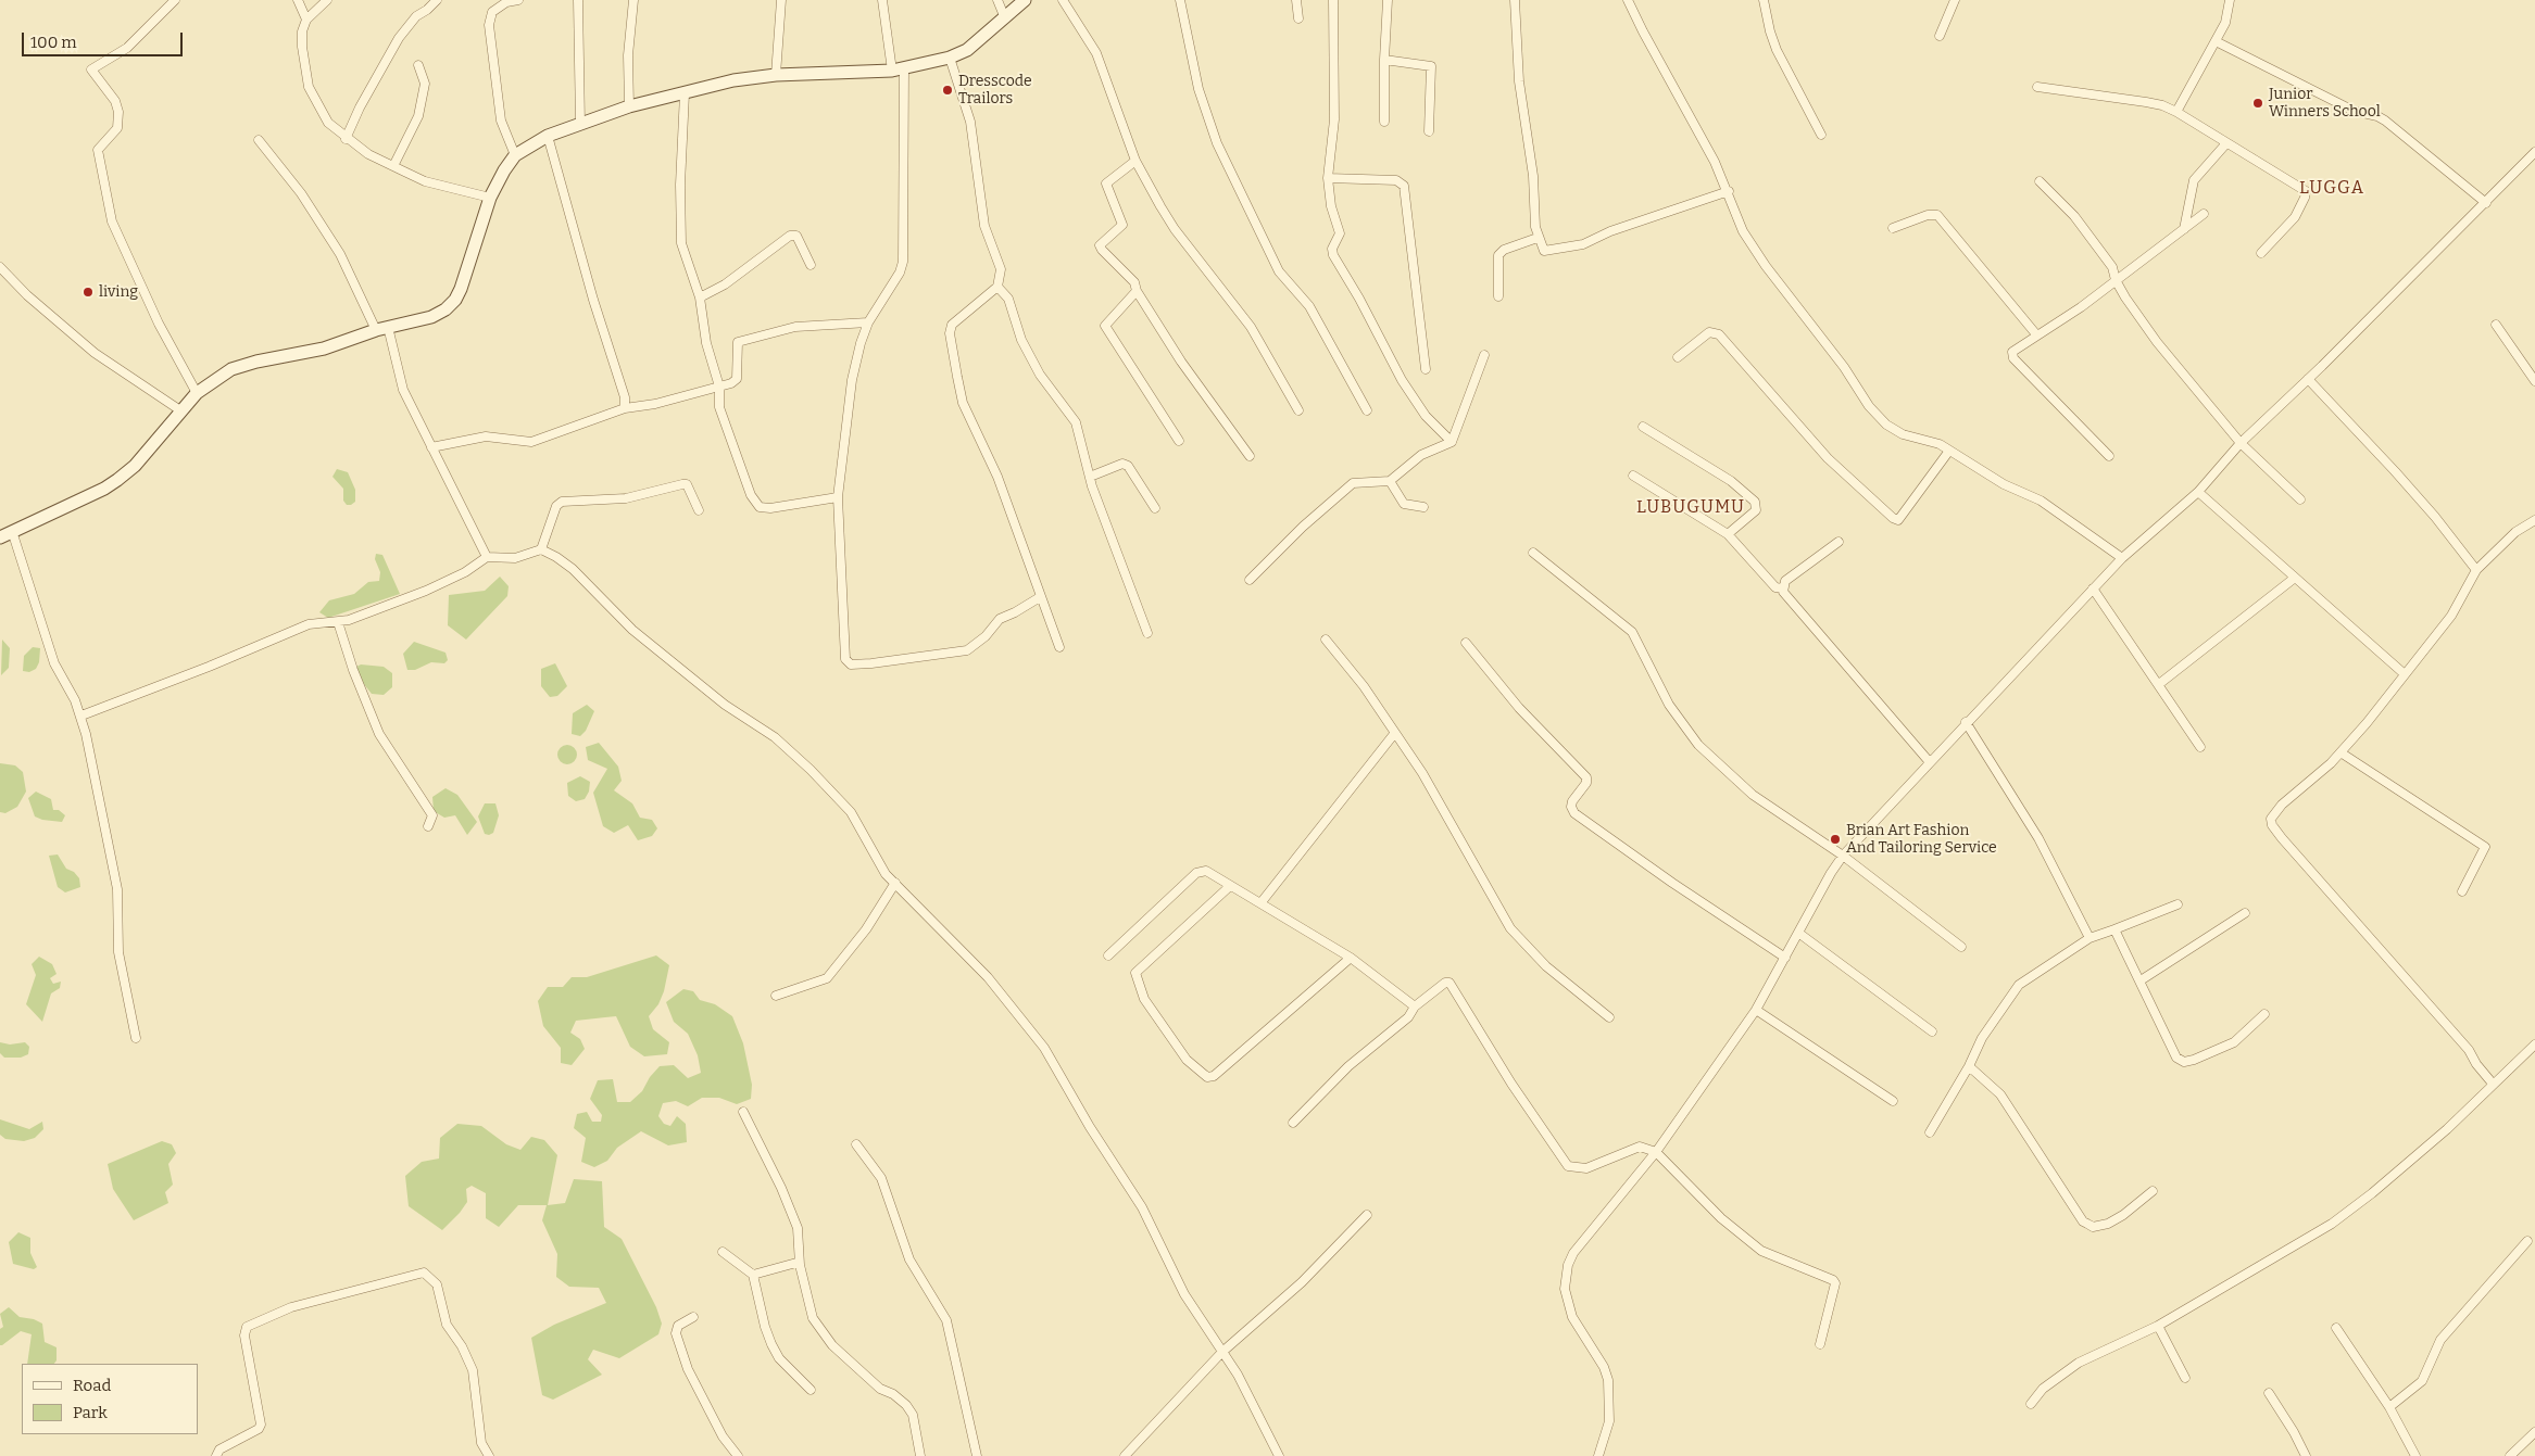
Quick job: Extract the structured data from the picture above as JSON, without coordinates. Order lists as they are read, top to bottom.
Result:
{
  "districts": ["LUGGA", "LUBUGUMU"],
  "places": [
    "Dresscode Trailors",
    "Junior Winners School",
    "living",
    "Brian Art Fashion And Tailoring Service"
  ],
  "legend": ["Road", "Park"],
  "scale_bar": "100 m"
}
